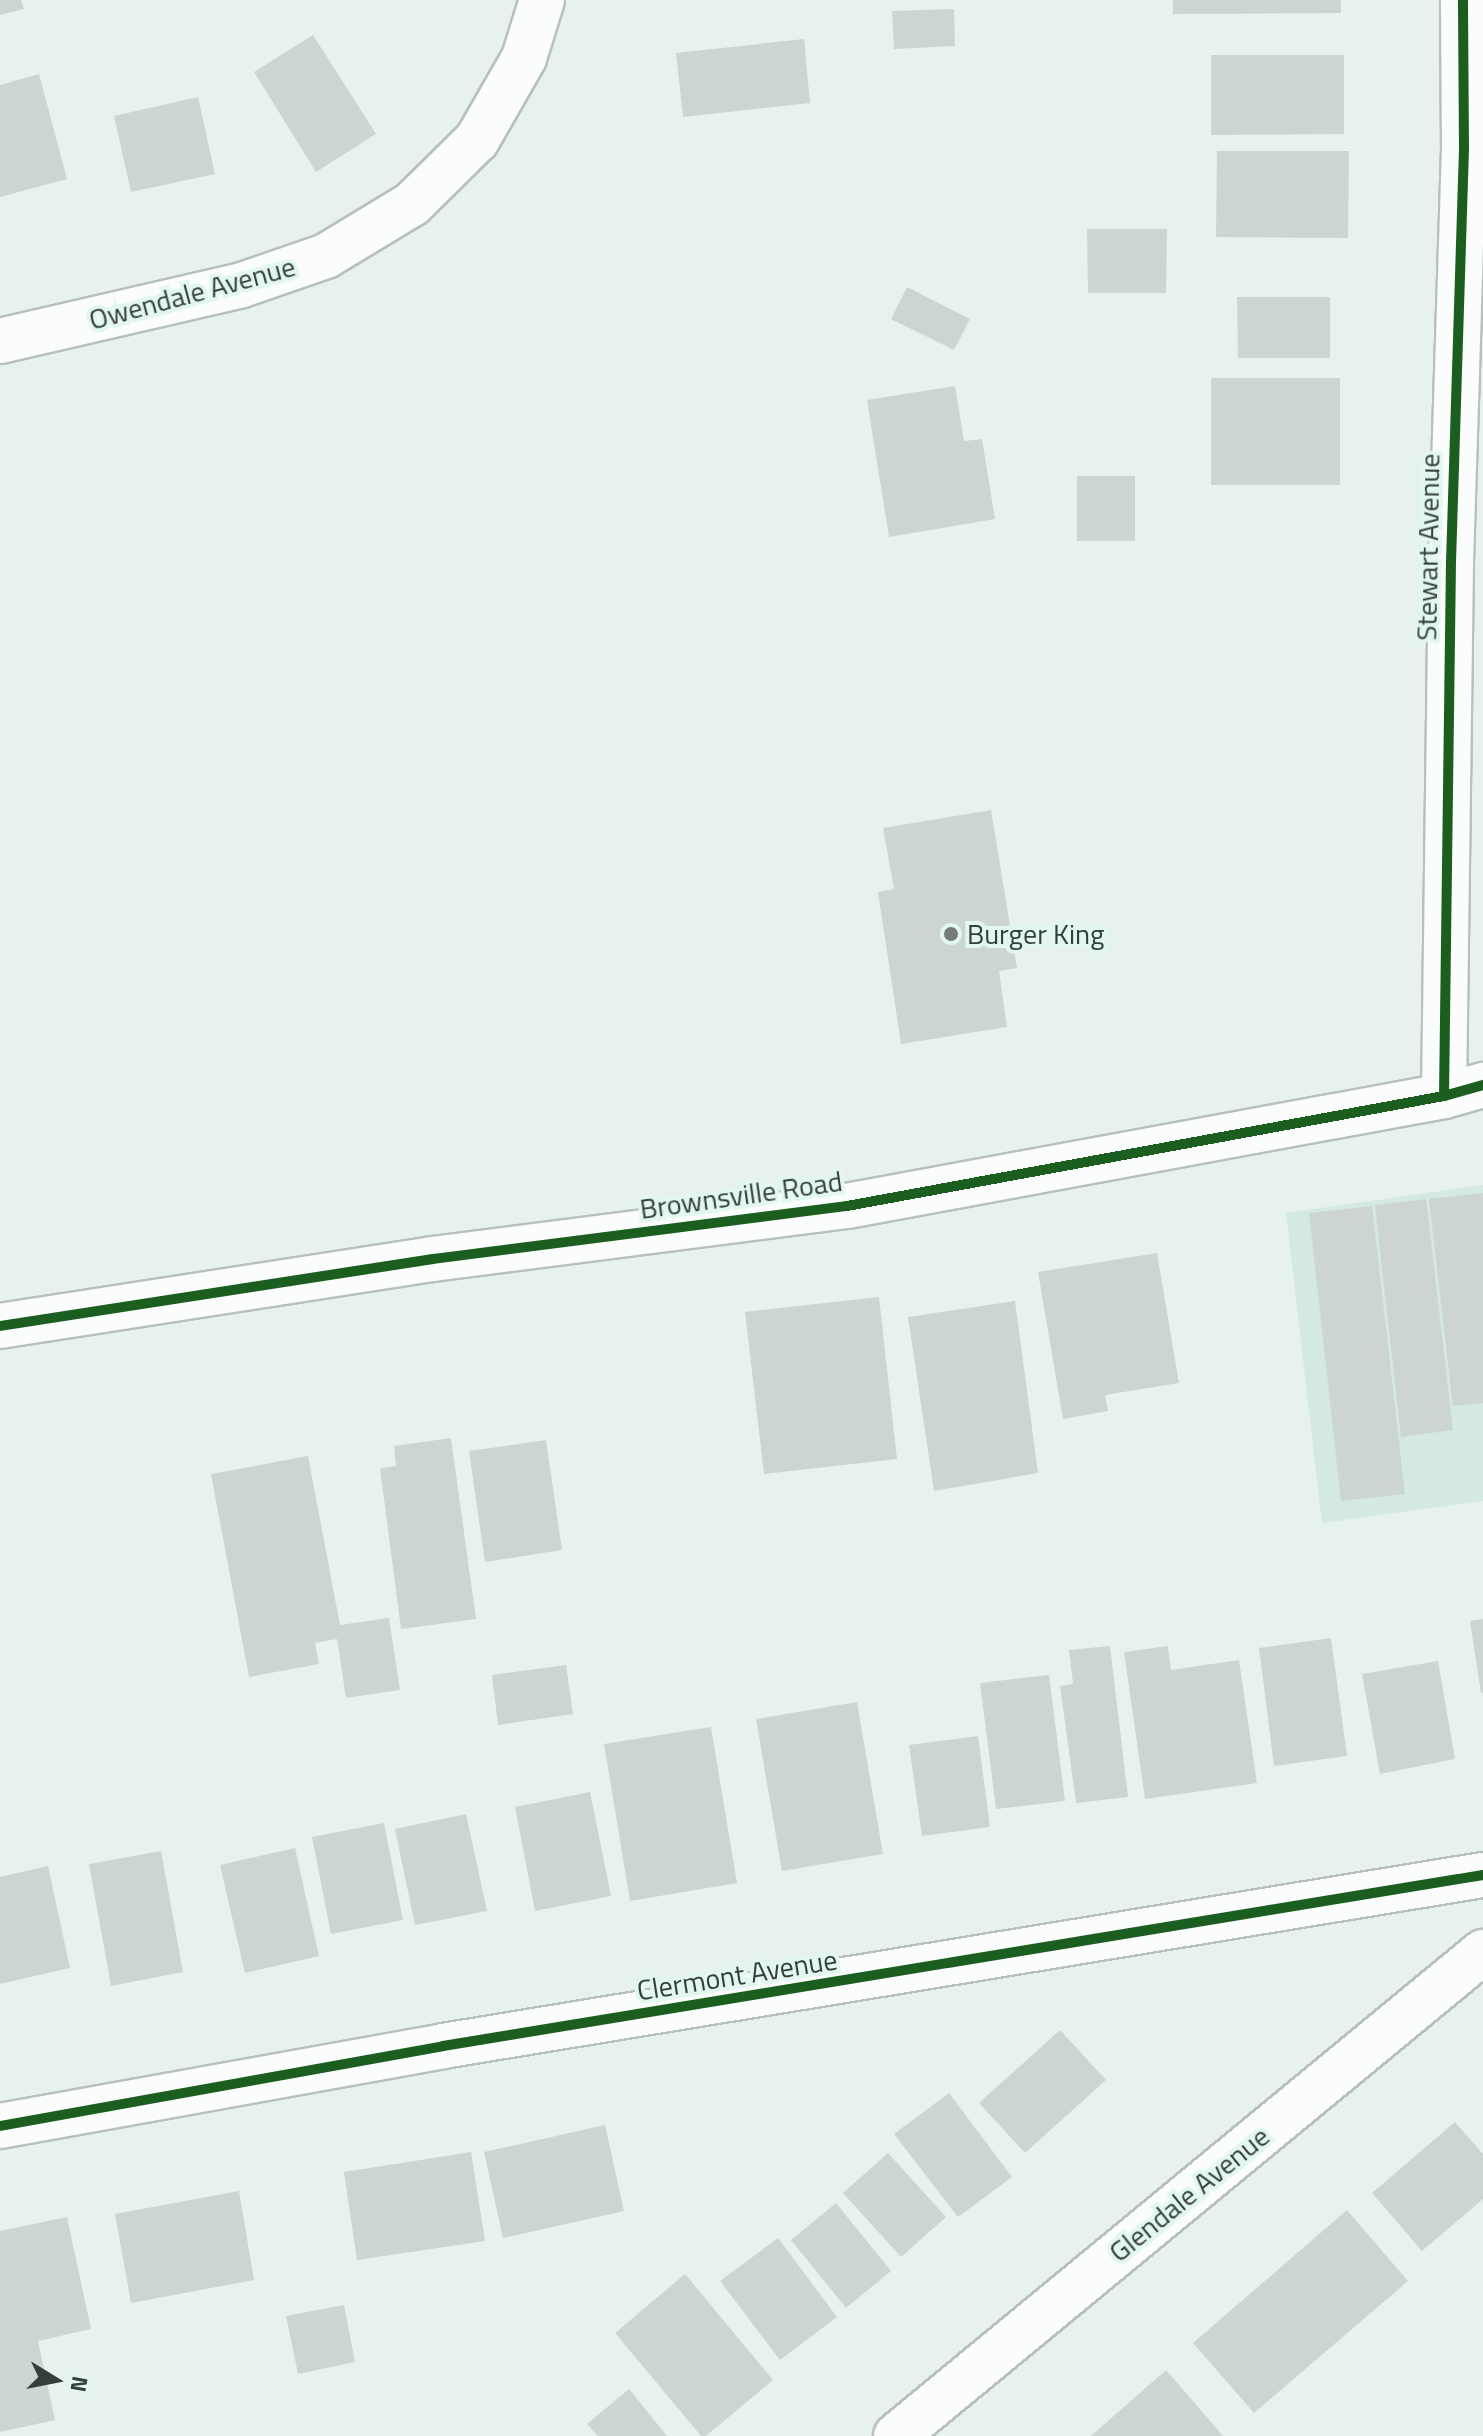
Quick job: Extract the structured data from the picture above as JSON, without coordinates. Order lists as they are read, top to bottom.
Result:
{
  "streets": {
    "street": [
      "Owendale Avenue",
      "Stewart Avenue",
      "Brownsville Road",
      "Clermont Avenue",
      "Glendale Avenue"
    ]
  },
  "crossings": [
    ["Stewart Avenue", "Brownsville Road"]
  ],
  "places": ["Burger King"],
  "north": "right"
}
